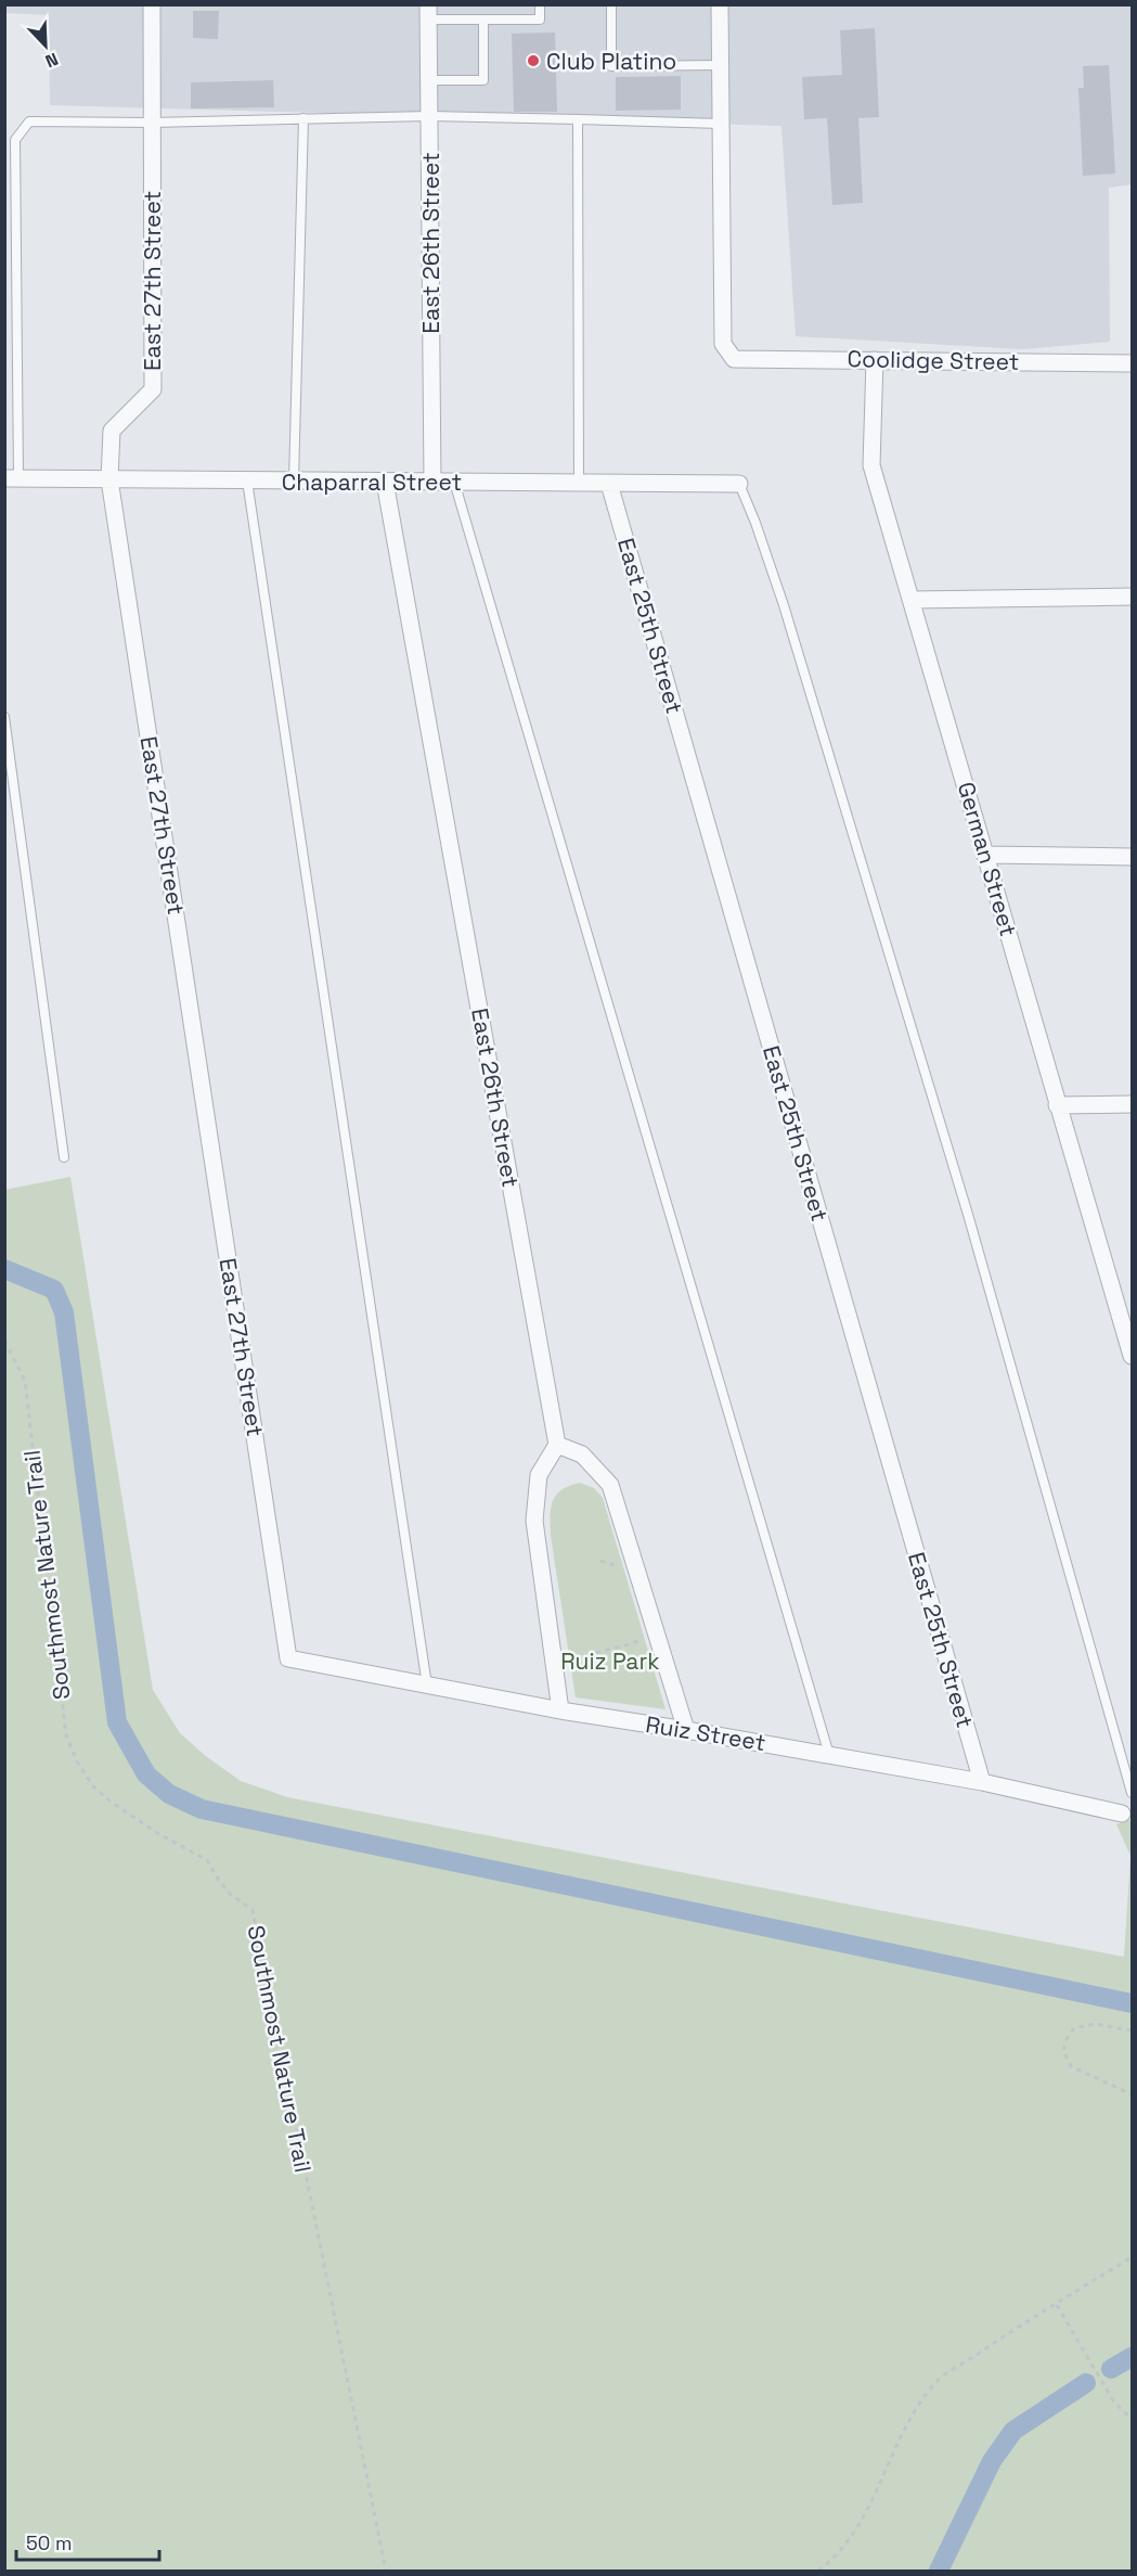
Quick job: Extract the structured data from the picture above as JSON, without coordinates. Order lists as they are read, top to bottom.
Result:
{
  "streets": {
    "street": [
      "East 26th Street",
      "East 27th Street",
      "Coolidge Street",
      "Chaparral Street",
      "East 25th Street",
      "German Street",
      "Ruiz Street"
    ],
    "path": ["Southmost Nature Trail"]
  },
  "crossings": [
    ["East 26th Street", "Chaparral Street"],
    ["East 27th Street", "Chaparral Street"],
    ["East 27th Street", "Ruiz Street"],
    ["Coolidge Street", "German Street"],
    ["Chaparral Street", "East 25th Street"],
    ["East 25th Street", "Ruiz Street"]
  ],
  "parks": ["Ruiz Park"],
  "places": ["Club Platino"],
  "scale_bar": "50 m",
  "north": "bottom right"
}
